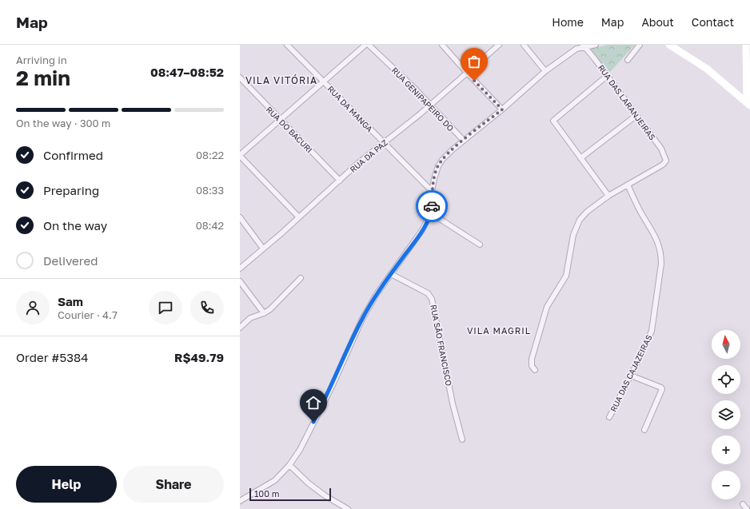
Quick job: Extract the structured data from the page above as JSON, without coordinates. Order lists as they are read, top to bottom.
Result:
{
  "streets": {
    "street": [
      "RUA GENIPAPEIRO DO",
      "RUA DAS LARANJEIRAS",
      "RUA DA MANGA",
      "RUA DO BACURI",
      "RUA DA PAZ",
      "RUA SÃO FRANCISCO",
      "RUA DAS CAJAZEIRAS"
    ]
  },
  "crossings": [
    ["RUA GENIPAPEIRO DO", "RUA DA PAZ"],
    ["RUA DAS LARANJEIRAS", "RUA DAS CAJAZEIRAS"],
    ["RUA DA MANGA", "RUA DO BACURI"],
    ["RUA DA MANGA", "RUA DA PAZ"],
    ["RUA DO BACURI", "RUA DA PAZ"]
  ],
  "districts": ["VILA VITÓRIA", "VILA MAGRIL"],
  "scale_bar": "100 m",
  "north": "top",
  "page": {
    "header": "Map",
    "nav": [
      "Home",
      "Map",
      "About",
      "Contact"
    ],
    "heading": ["2 min", "Arriving in", "08:47–08:52"],
    "panel": [
      "Sam",
      "Courier · 4.7",
      "Order #5384",
      "R$49.79"
    ],
    "bar": "On the way · 300 m",
    "list": [
      ["Confirmed", "08:22"],
      ["Preparing", "08:33"],
      ["On the way", "08:42"],
      "Delivered"
    ],
    "map_buttons": ["+", "−"],
    "buttons": ["Help", "Share"],
    "scale": "100 m"
  }
}
